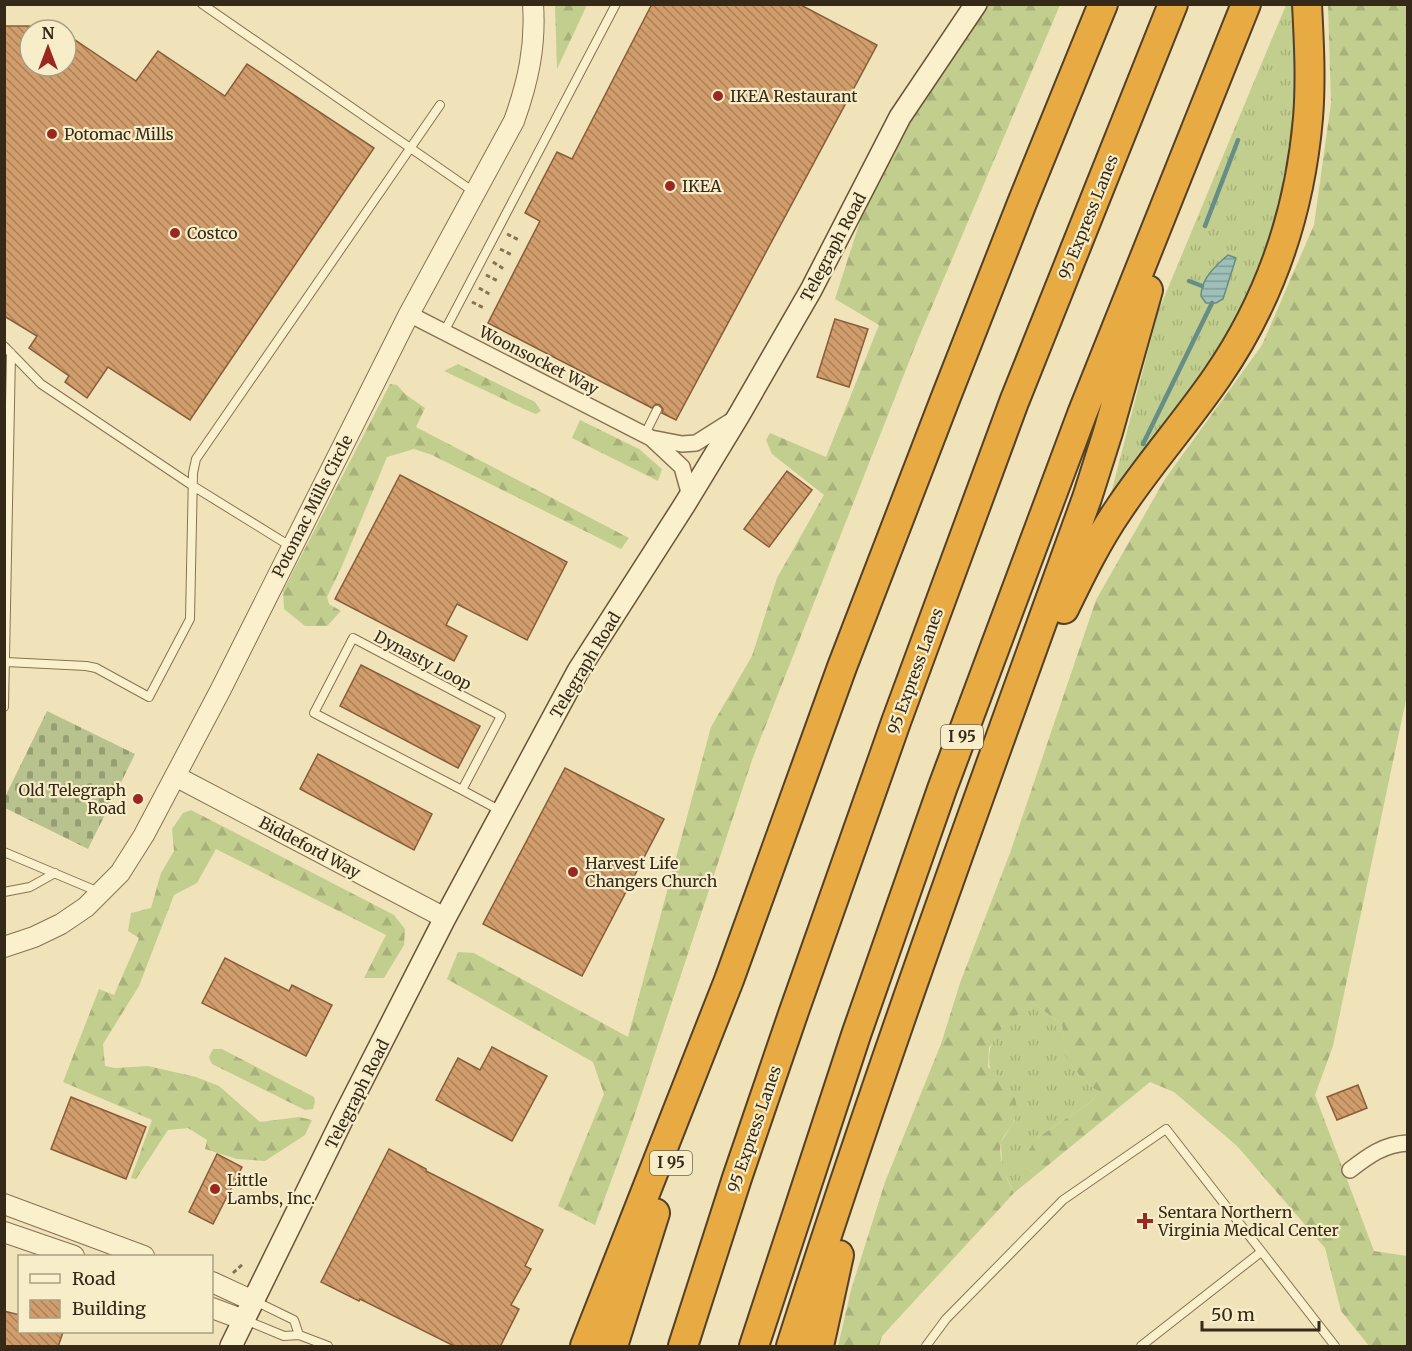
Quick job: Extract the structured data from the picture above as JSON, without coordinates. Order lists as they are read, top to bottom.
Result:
{
  "streets": {
    "highway": ["95 Express Lanes", "I 95"],
    "main road": ["Telegraph Road"],
    "street": ["Woonsocket Way", "Potomac Mills Circle", "Biddeford Way"],
    "lane": ["Dynasty Loop"]
  },
  "crossings": [
    ["Telegraph Road", "Woonsocket Way"],
    ["Telegraph Road", "Dynasty Loop"],
    ["Telegraph Road", "Biddeford Way"],
    ["Woonsocket Way", "Potomac Mills Circle"],
    ["Potomac Mills Circle", "Biddeford Way"]
  ],
  "places": {
    "other": [
      "IKEA Restaurant",
      "Potomac Mills",
      "IKEA",
      "Costco",
      "Old Telegraph Road",
      "Harvest Life Changers Church",
      "Little Lambs, Inc."
    ],
    "health": ["Sentara Northern Virginia Medical Center"]
  },
  "legend": ["Road", "Building"],
  "scale_bar": "50 m",
  "north": "top"
}
